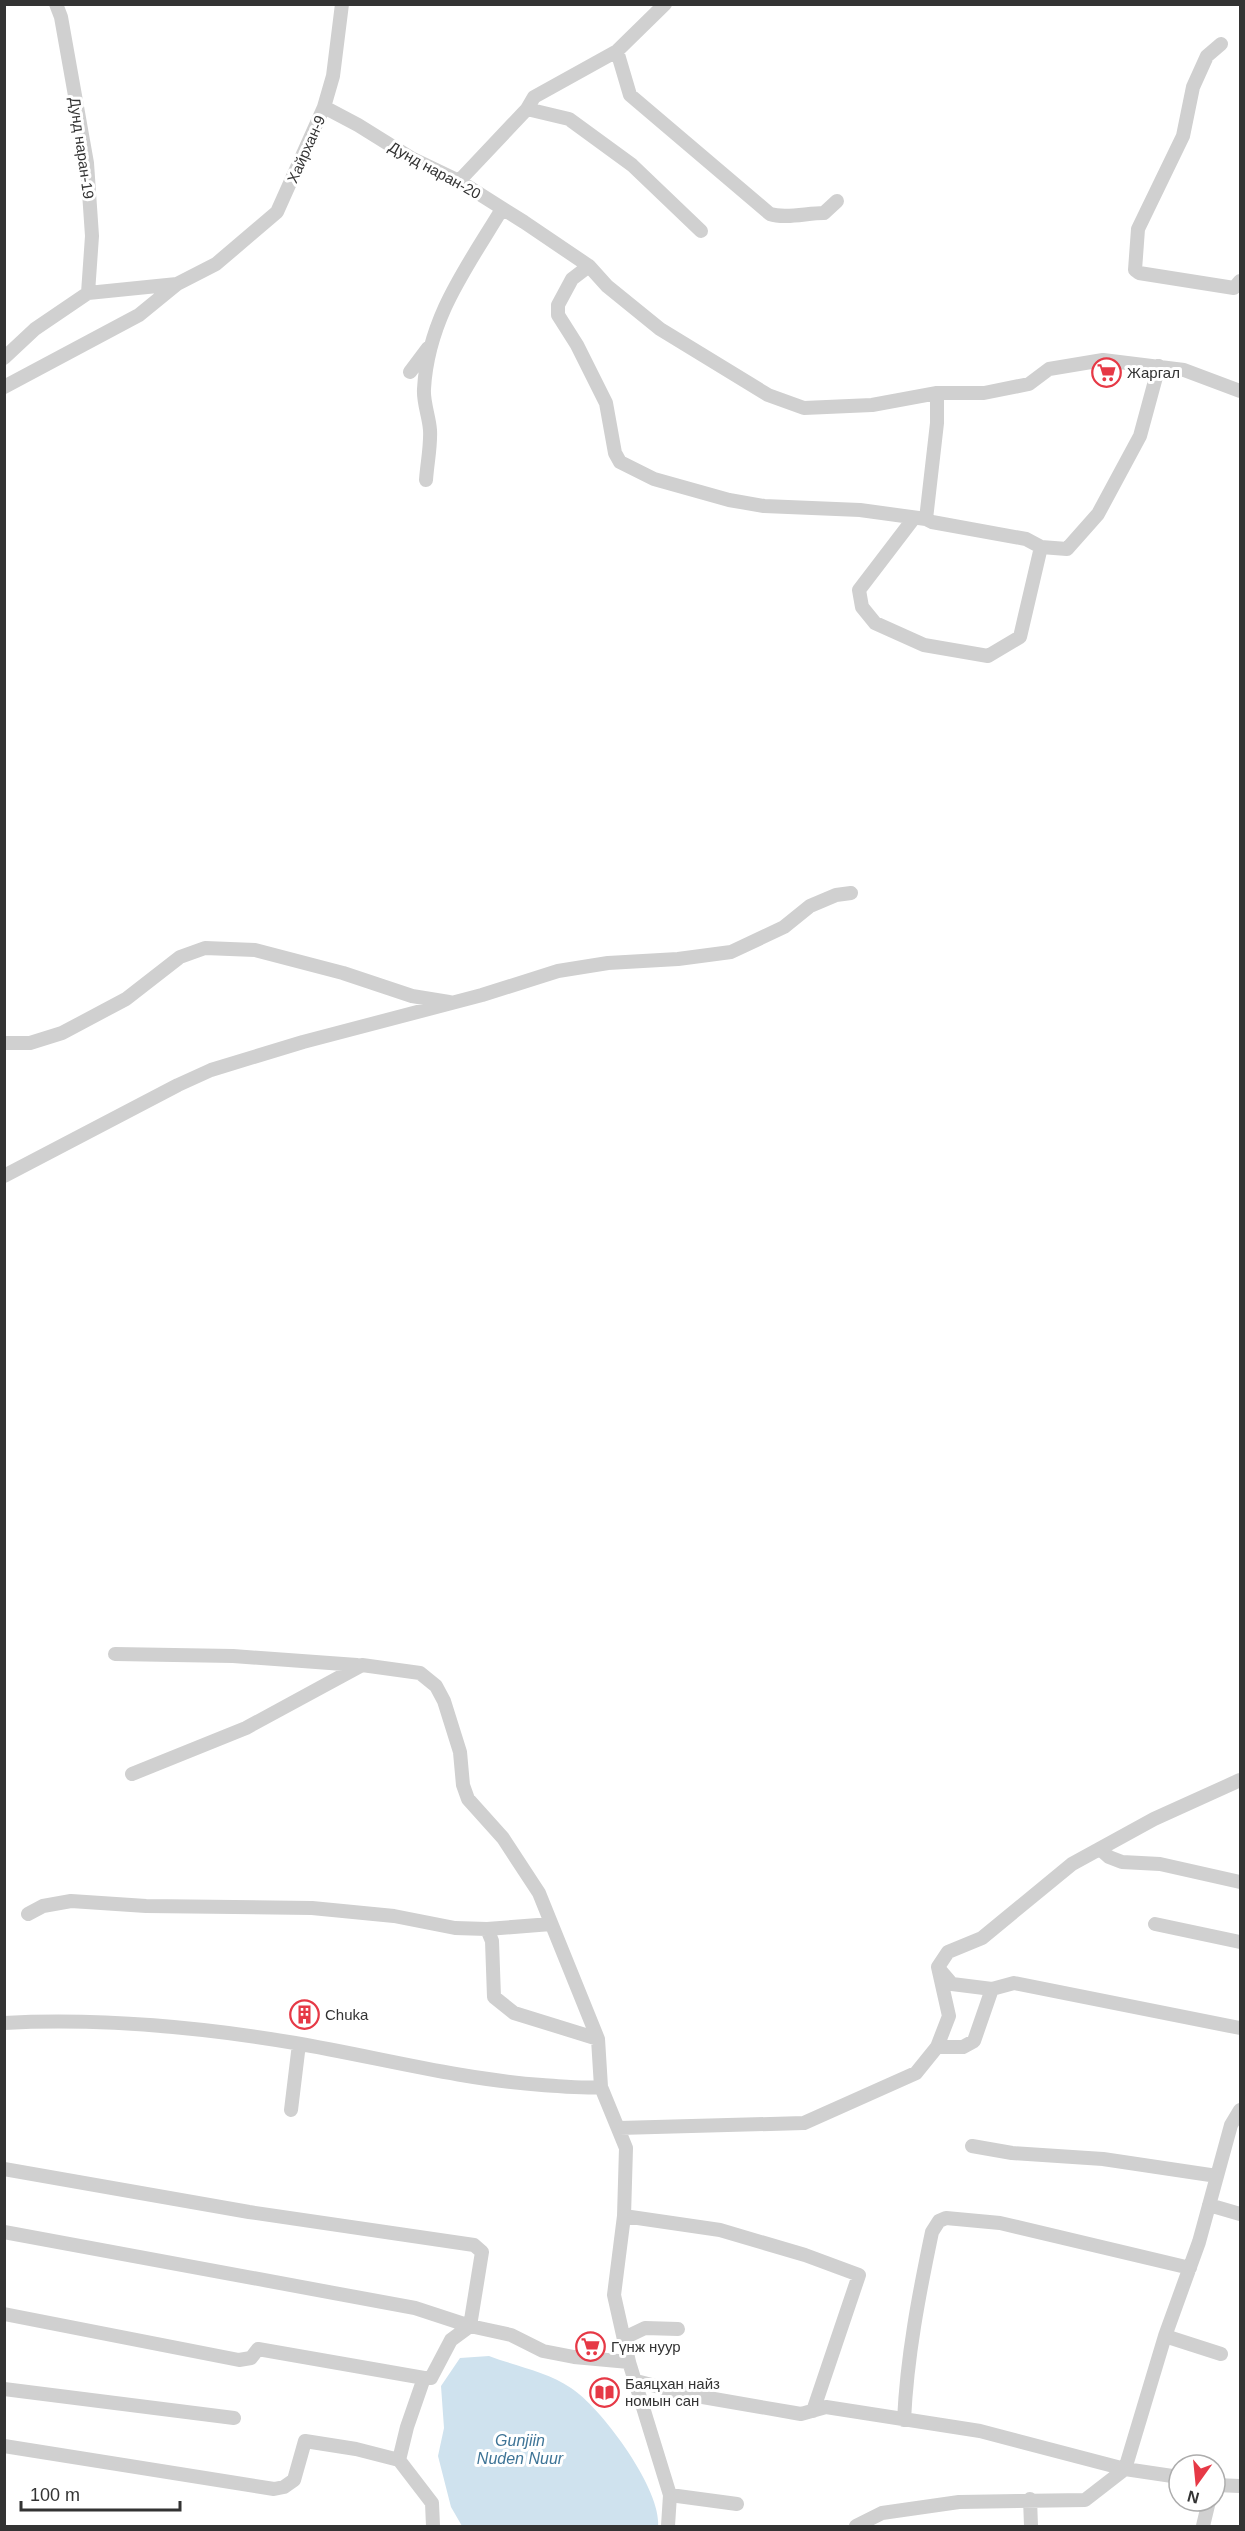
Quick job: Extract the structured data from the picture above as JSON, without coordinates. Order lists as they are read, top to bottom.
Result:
{
  "streets": {
    "street": ["Дунд наран-19", "Хайрхан-9", "Дунд наран-20"]
  },
  "crossings": [
    ["Хайрхан-9", "Дунд наран-20"]
  ],
  "water": ["Gunjiin Nuden Nuur"],
  "places": {
    "supermarket": ["Жаргал", "Гүнж нуур"],
    "building": ["Chuka"],
    "library": ["Баяцхан найз номын сан"]
  },
  "scale_bar": "100 m",
  "north": "bottom"
}
